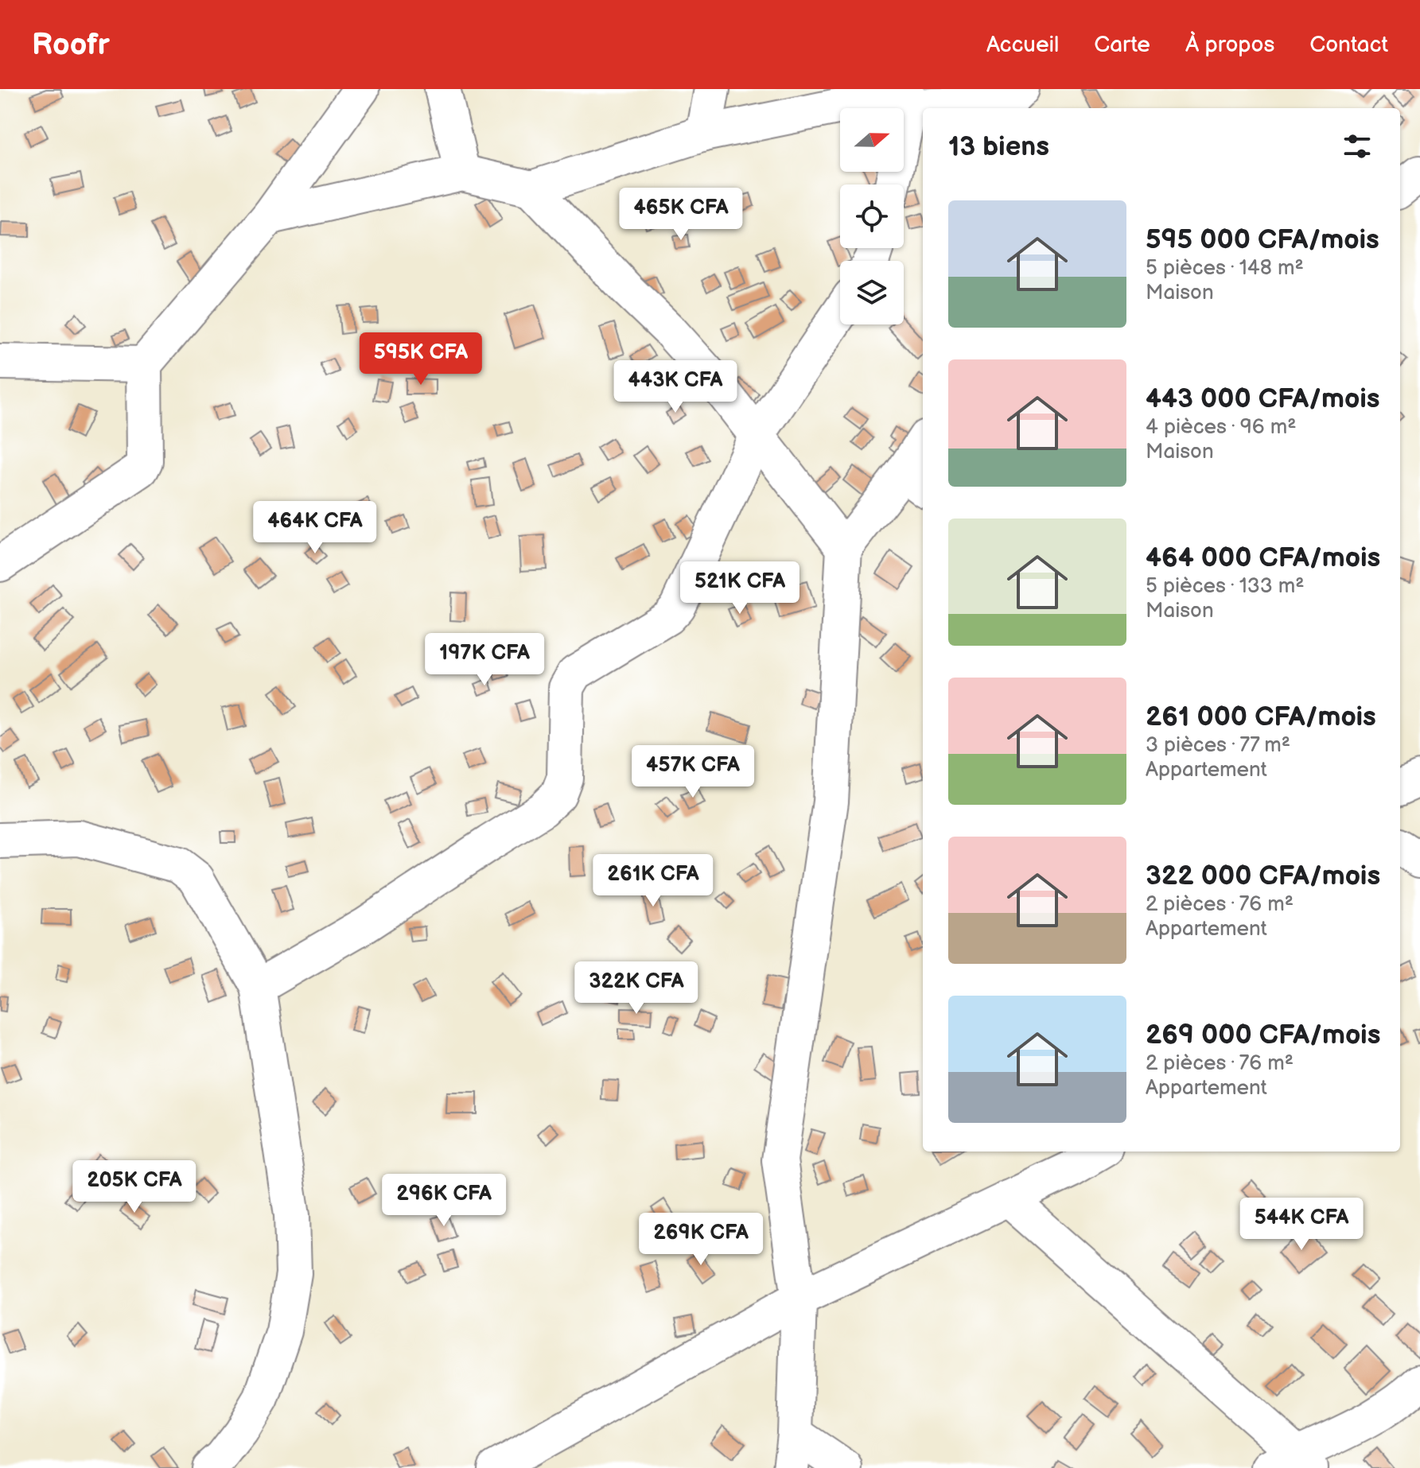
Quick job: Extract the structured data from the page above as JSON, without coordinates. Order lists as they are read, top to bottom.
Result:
{
  "north": "right",
  "page": {
    "header": "Roofr",
    "nav": [
      "Accueil",
      "Carte",
      "À propos",
      "Contact"
    ],
    "heading": "13 biens",
    "list": [
      {
        "name": "595 000 CFA/mois",
        "note": "5 pièces · 148 m² · Maison"
      },
      {
        "name": "443 000 CFA/mois",
        "note": "4 pièces · 96 m² · Maison"
      },
      {
        "name": "464 000 CFA/mois",
        "note": "5 pièces · 133 m² · Maison"
      },
      {
        "name": "261 000 CFA/mois",
        "note": "3 pièces · 77 m² · Appartement"
      },
      {
        "name": "322 000 CFA/mois",
        "note": "2 pièces · 76 m² · Appartement"
      },
      {
        "name": "269 000 CFA/mois",
        "note": "2 pièces · 76 m² · Appartement"
      }
    ],
    "price": [
      "465K CFA",
      "595K CFA",
      "443K CFA",
      "464K CFA",
      "521K CFA",
      "197K CFA",
      "457K CFA",
      "261K CFA",
      "322K CFA",
      "205K CFA",
      "296K CFA",
      "544K CFA",
      "269K CFA"
    ]
  }
}
